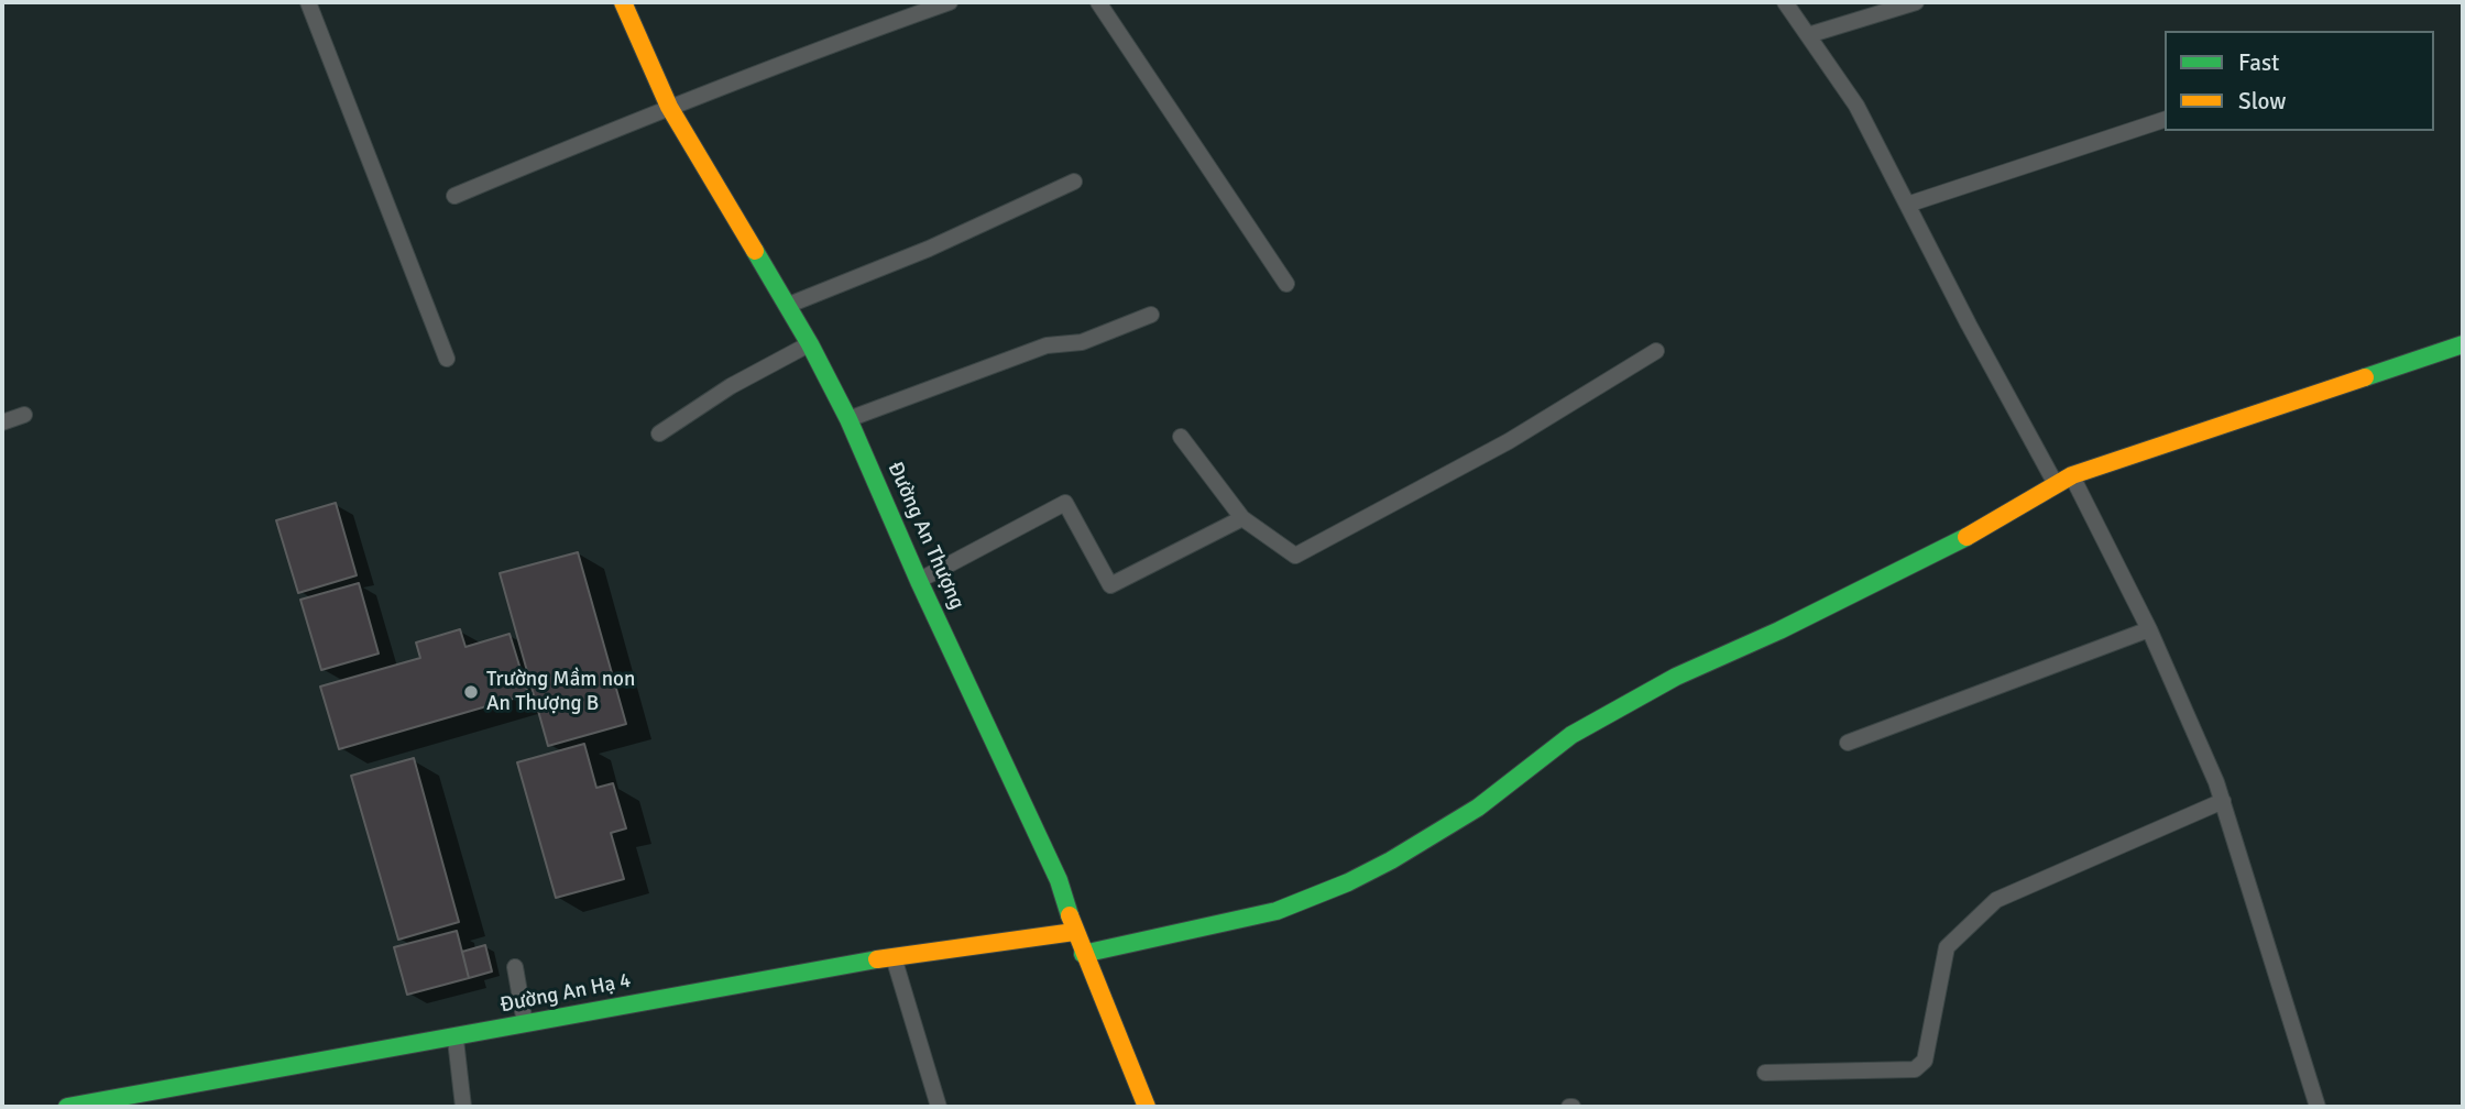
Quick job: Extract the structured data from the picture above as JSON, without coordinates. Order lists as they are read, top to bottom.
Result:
{
  "streets": {
    "street": ["Đường An Thượng", "Đường An Hạ 4"]
  },
  "crossings": [
    ["Đường An Thượng", "Đường An Hạ 4"]
  ],
  "places": ["Trường Mầm non An Thượng B"],
  "legend": ["Fast", "Slow"]
}
